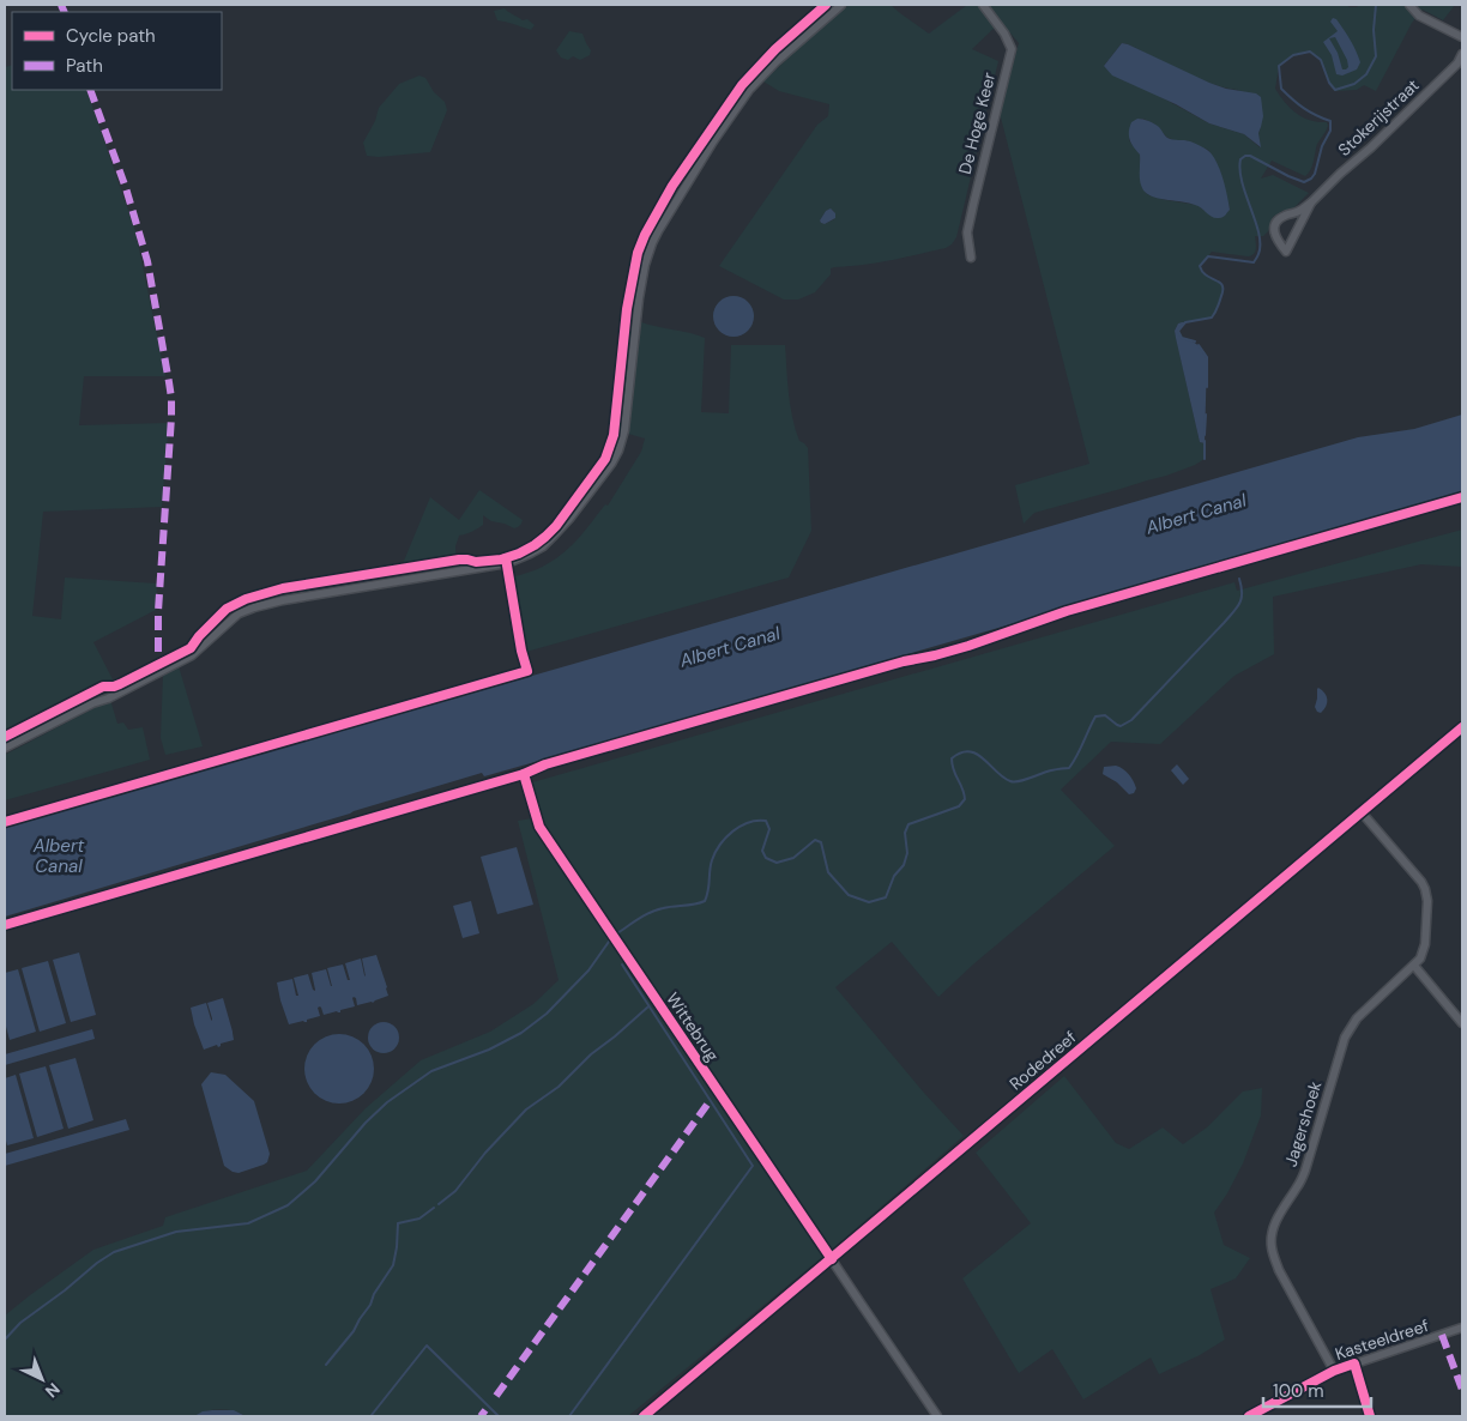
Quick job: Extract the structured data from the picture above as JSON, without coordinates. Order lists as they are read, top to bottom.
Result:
{
  "streets": {
    "street": [
      "Stokerijstraat",
      "De Hoge Keer",
      "Wittebrug",
      "Rodedreef",
      "Jagershoek",
      "Kasteeldreef"
    ]
  },
  "crossings": [
    ["Wittebrug", "Rodedreef"],
    ["Rodedreef", "Jagershoek"],
    ["Jagershoek", "Kasteeldreef"]
  ],
  "water": ["Albert Canal"],
  "legend": ["Cycle path", "Path"],
  "scale_bar": "100 m",
  "north": "bottom right"
}
